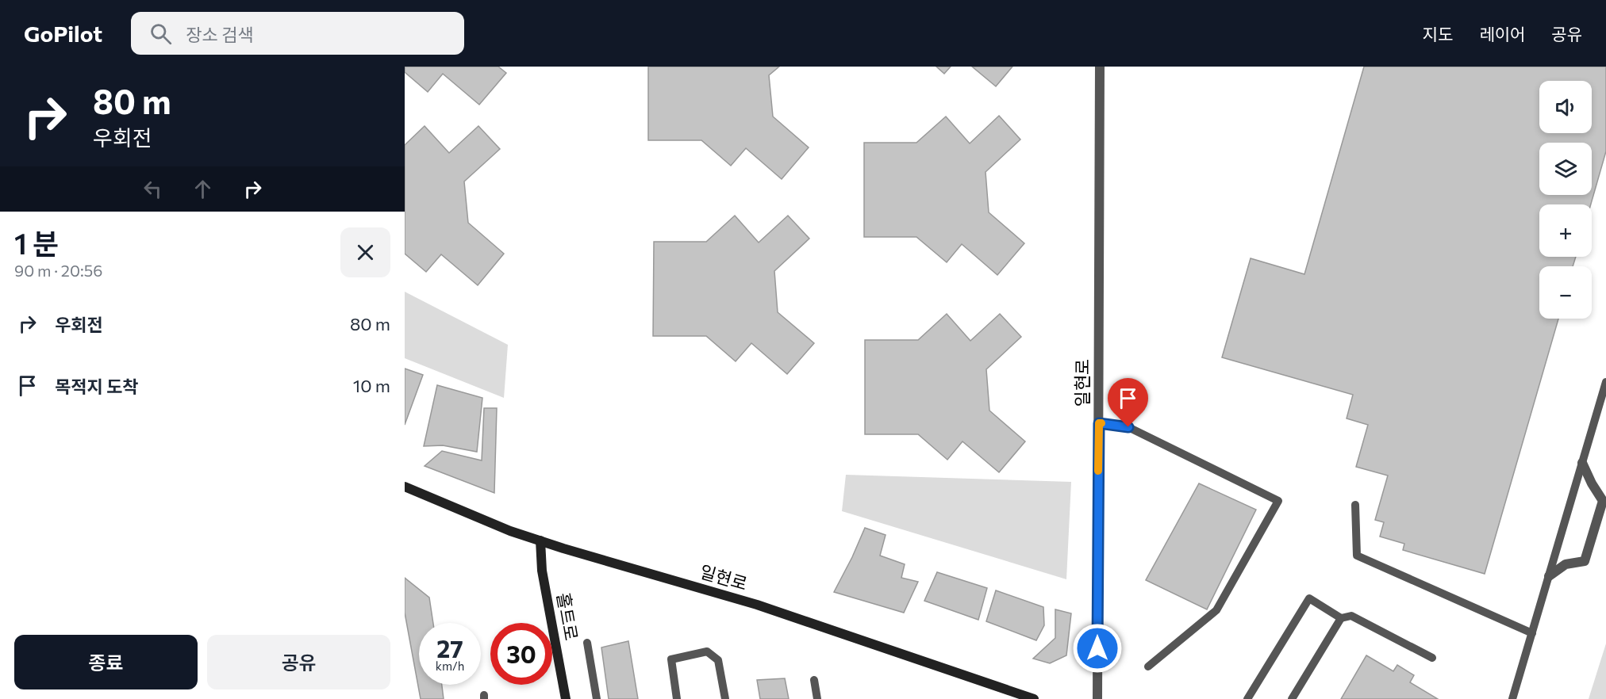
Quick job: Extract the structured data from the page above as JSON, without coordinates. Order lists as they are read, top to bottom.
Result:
{
  "streets": {
    "main road": ["일현로", "홀트로"]
  },
  "crossings": [
    ["일현로", "홀트로"]
  ],
  "page": {
    "header": "GoPilot",
    "search": "장소 검색",
    "nav": ["지도", "레이어", "공유"],
    "turn": ["80 m", "우회전"],
    "map_buttons": ["+", "−"],
    "heading": ["1 분", "90 m · 20:56"],
    "list": [
      {
        "name": "우회전",
        "value": "80 m"
      },
      {
        "name": "목적지 도착",
        "value": "10 m"
      }
    ],
    "speed": "27 km/h",
    "limit": "30",
    "buttons": ["종료", "공유"]
  }
}
